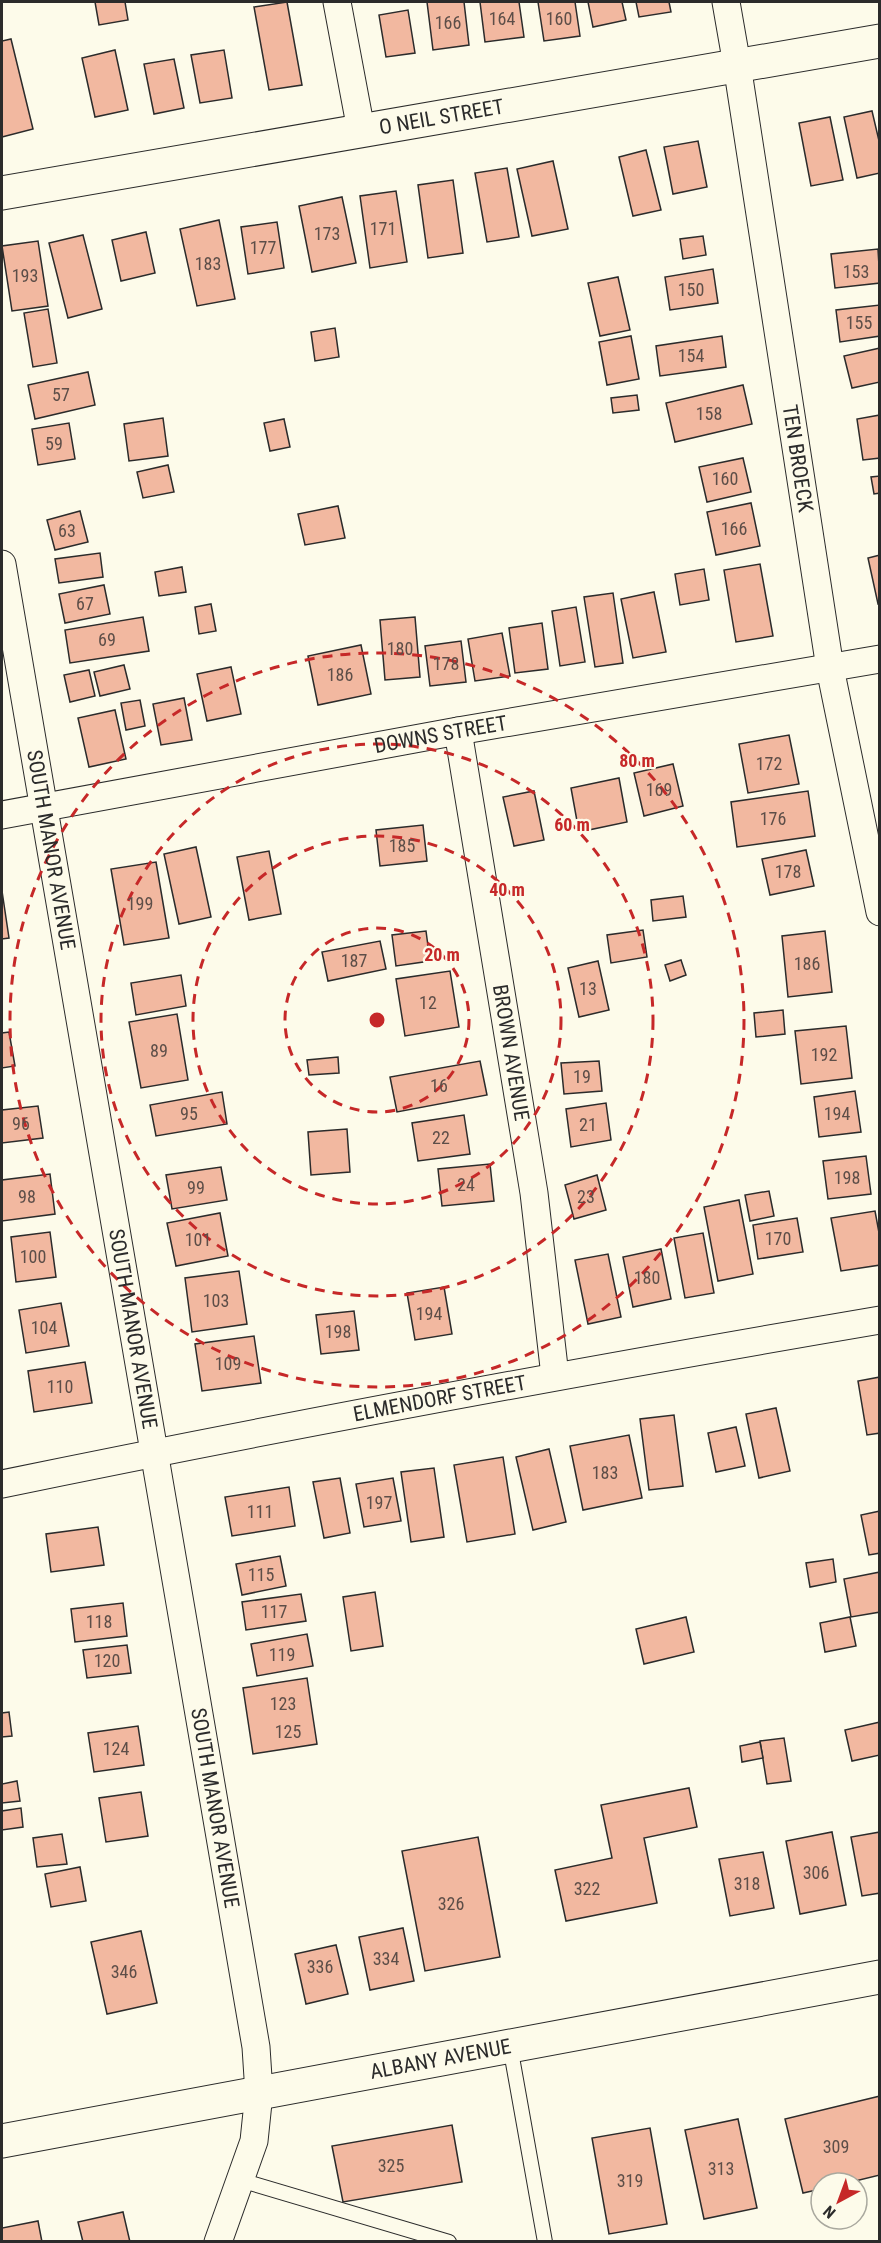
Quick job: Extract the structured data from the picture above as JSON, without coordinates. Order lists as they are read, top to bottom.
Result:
{
  "streets": {
    "main road": ["O NEIL STREET", "ALBANY AVENUE"],
    "street": [
      "TEN BROECK",
      "DOWNS STREET",
      "SOUTH MANOR AVENUE",
      "BROWN AVENUE",
      "ELMENDORF STREET"
    ]
  },
  "crossings": [
    ["O NEIL STREET", "TEN BROECK"],
    ["TEN BROECK", "DOWNS STREET"],
    ["DOWNS STREET", "SOUTH MANOR AVENUE"],
    ["DOWNS STREET", "BROWN AVENUE"],
    ["SOUTH MANOR AVENUE", "ELMENDORF STREET"],
    ["SOUTH MANOR AVENUE", "ALBANY AVENUE"],
    ["BROWN AVENUE", "ELMENDORF STREET"]
  ],
  "house_numbers": [
    "164",
    "160",
    "166",
    "171",
    "173",
    "177",
    "183",
    "153",
    "193",
    "150",
    "155",
    "154",
    "57",
    "158",
    "59",
    "160",
    "166",
    "63",
    "67",
    "69",
    "180",
    "178",
    "186",
    "172",
    "169",
    "176",
    "185",
    "178",
    "199",
    "187",
    "186",
    "13",
    "12",
    "89",
    "192",
    "19",
    "16",
    "95",
    "194",
    "96",
    "21",
    "22",
    "198",
    "24",
    "99",
    "98",
    "23",
    "170",
    "101",
    "100",
    "180",
    "103",
    "194",
    "104",
    "198",
    "109",
    "110",
    "183",
    "197",
    "111",
    "115",
    "117",
    "118",
    "119",
    "120",
    "123",
    "125",
    "124",
    "306",
    "318",
    "322",
    "326",
    "334",
    "336",
    "346",
    "309",
    "325",
    "313",
    "319"
  ],
  "north": "bottom left",
  "rings": [
    "80 m",
    "60 m",
    "40 m",
    "20 m"
  ]
}
